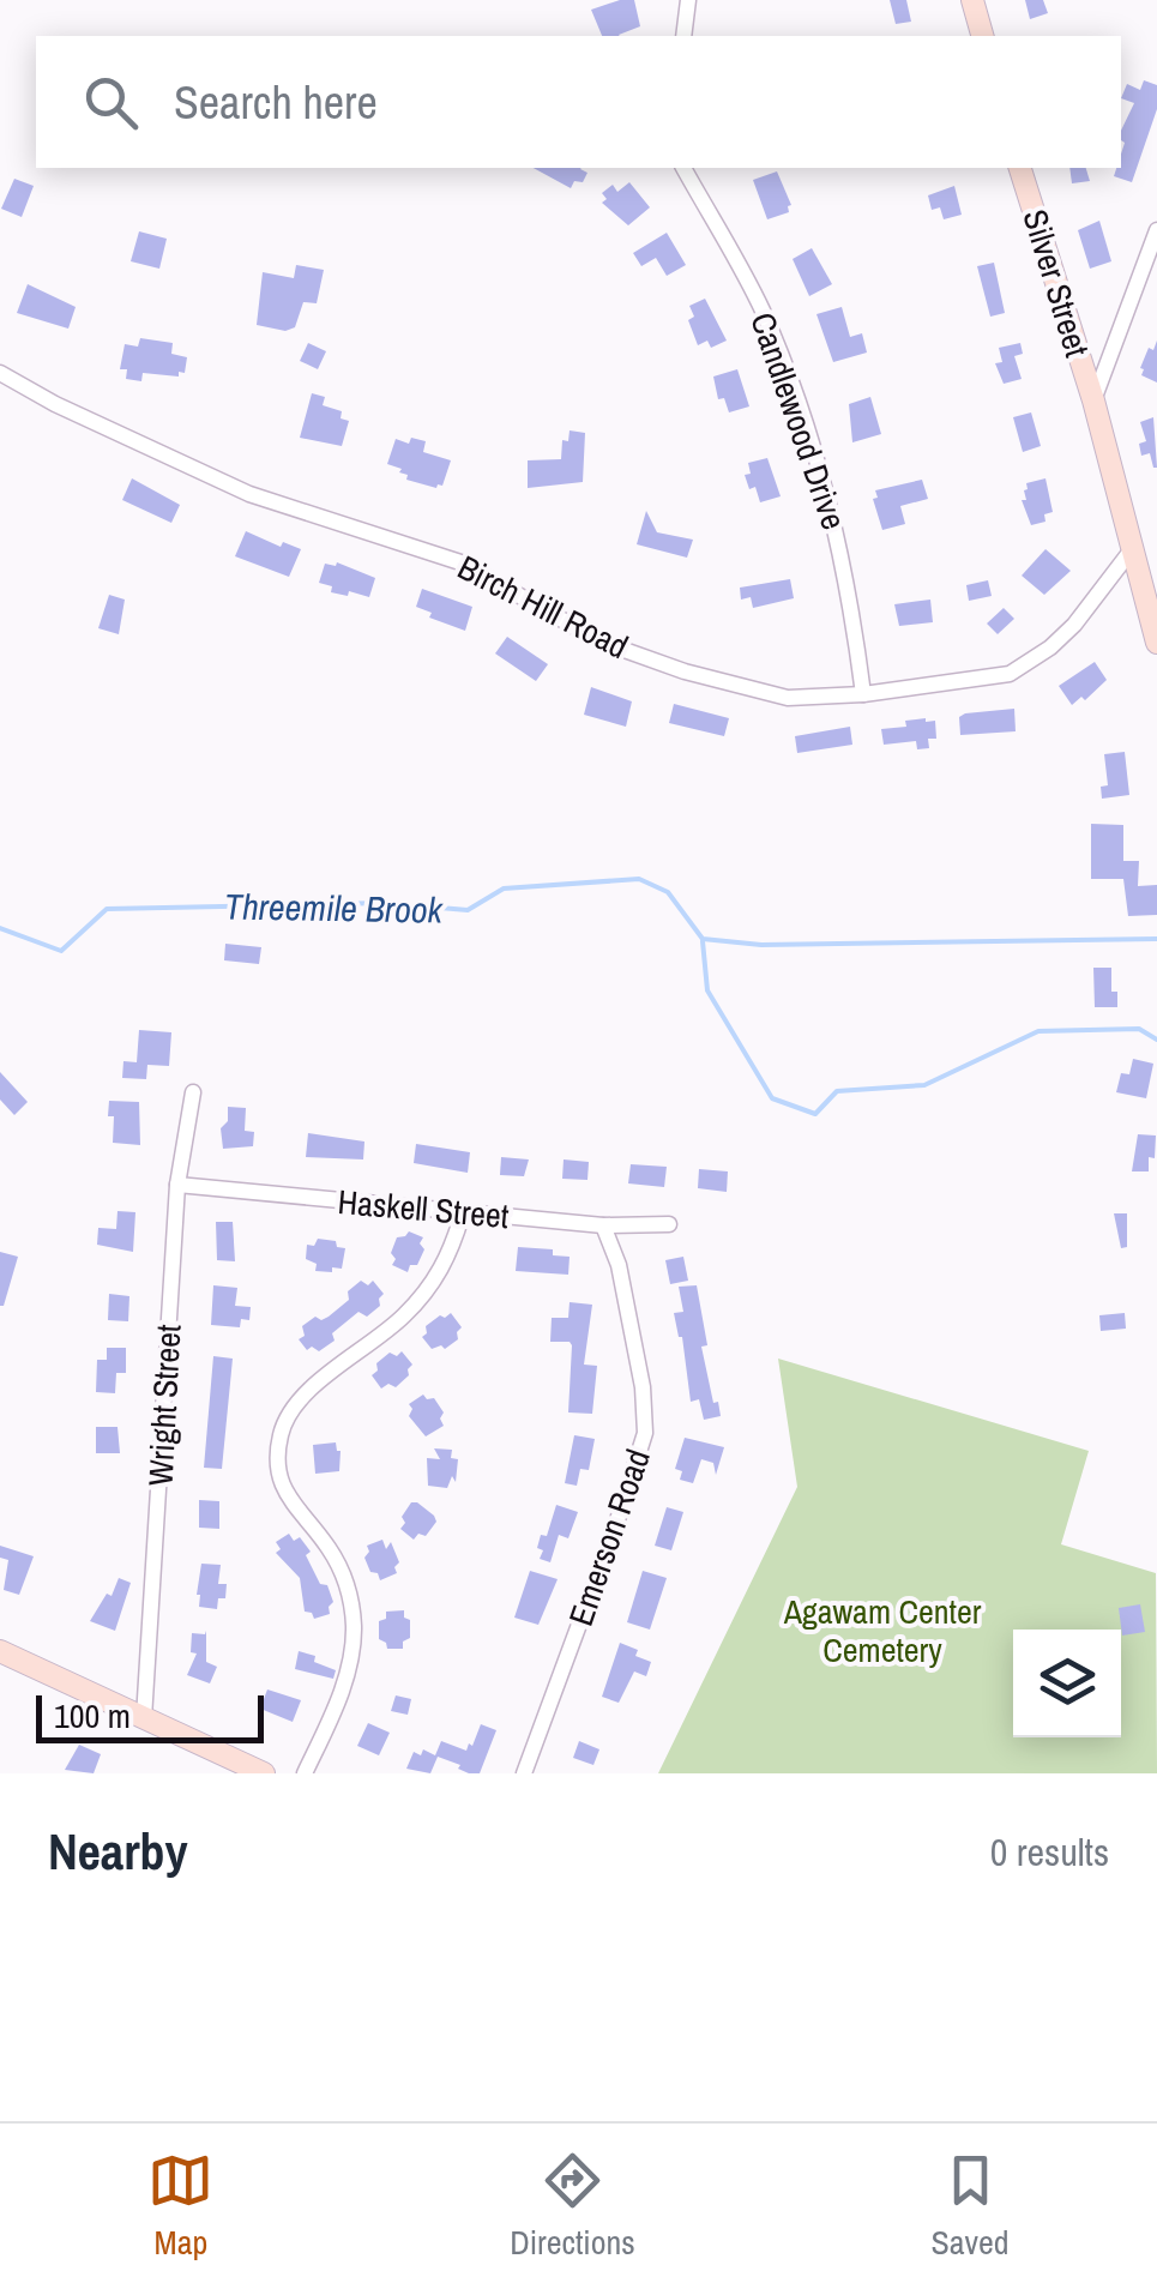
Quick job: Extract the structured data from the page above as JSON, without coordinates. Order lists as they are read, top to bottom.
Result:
{
  "streets": {
    "street": [
      "Silver Street",
      "Candlewood Drive",
      "Birch Hill Road",
      "Haskell Street",
      "Wright Street",
      "Emerson Road"
    ]
  },
  "crossings": [
    ["Silver Street", "Birch Hill Road"],
    ["Candlewood Drive", "Birch Hill Road"],
    ["Haskell Street", "Wright Street"],
    ["Haskell Street", "Emerson Road"]
  ],
  "water": ["Threemile Brook"],
  "parks": ["Agawam Center Cemetery"],
  "scale_bar": "100 m",
  "page": {
    "search": "Search here",
    "scale": "100 m",
    "heading": ["Nearby", "0 results"],
    "nav": ["Map", "Directions", "Saved"]
  }
}
